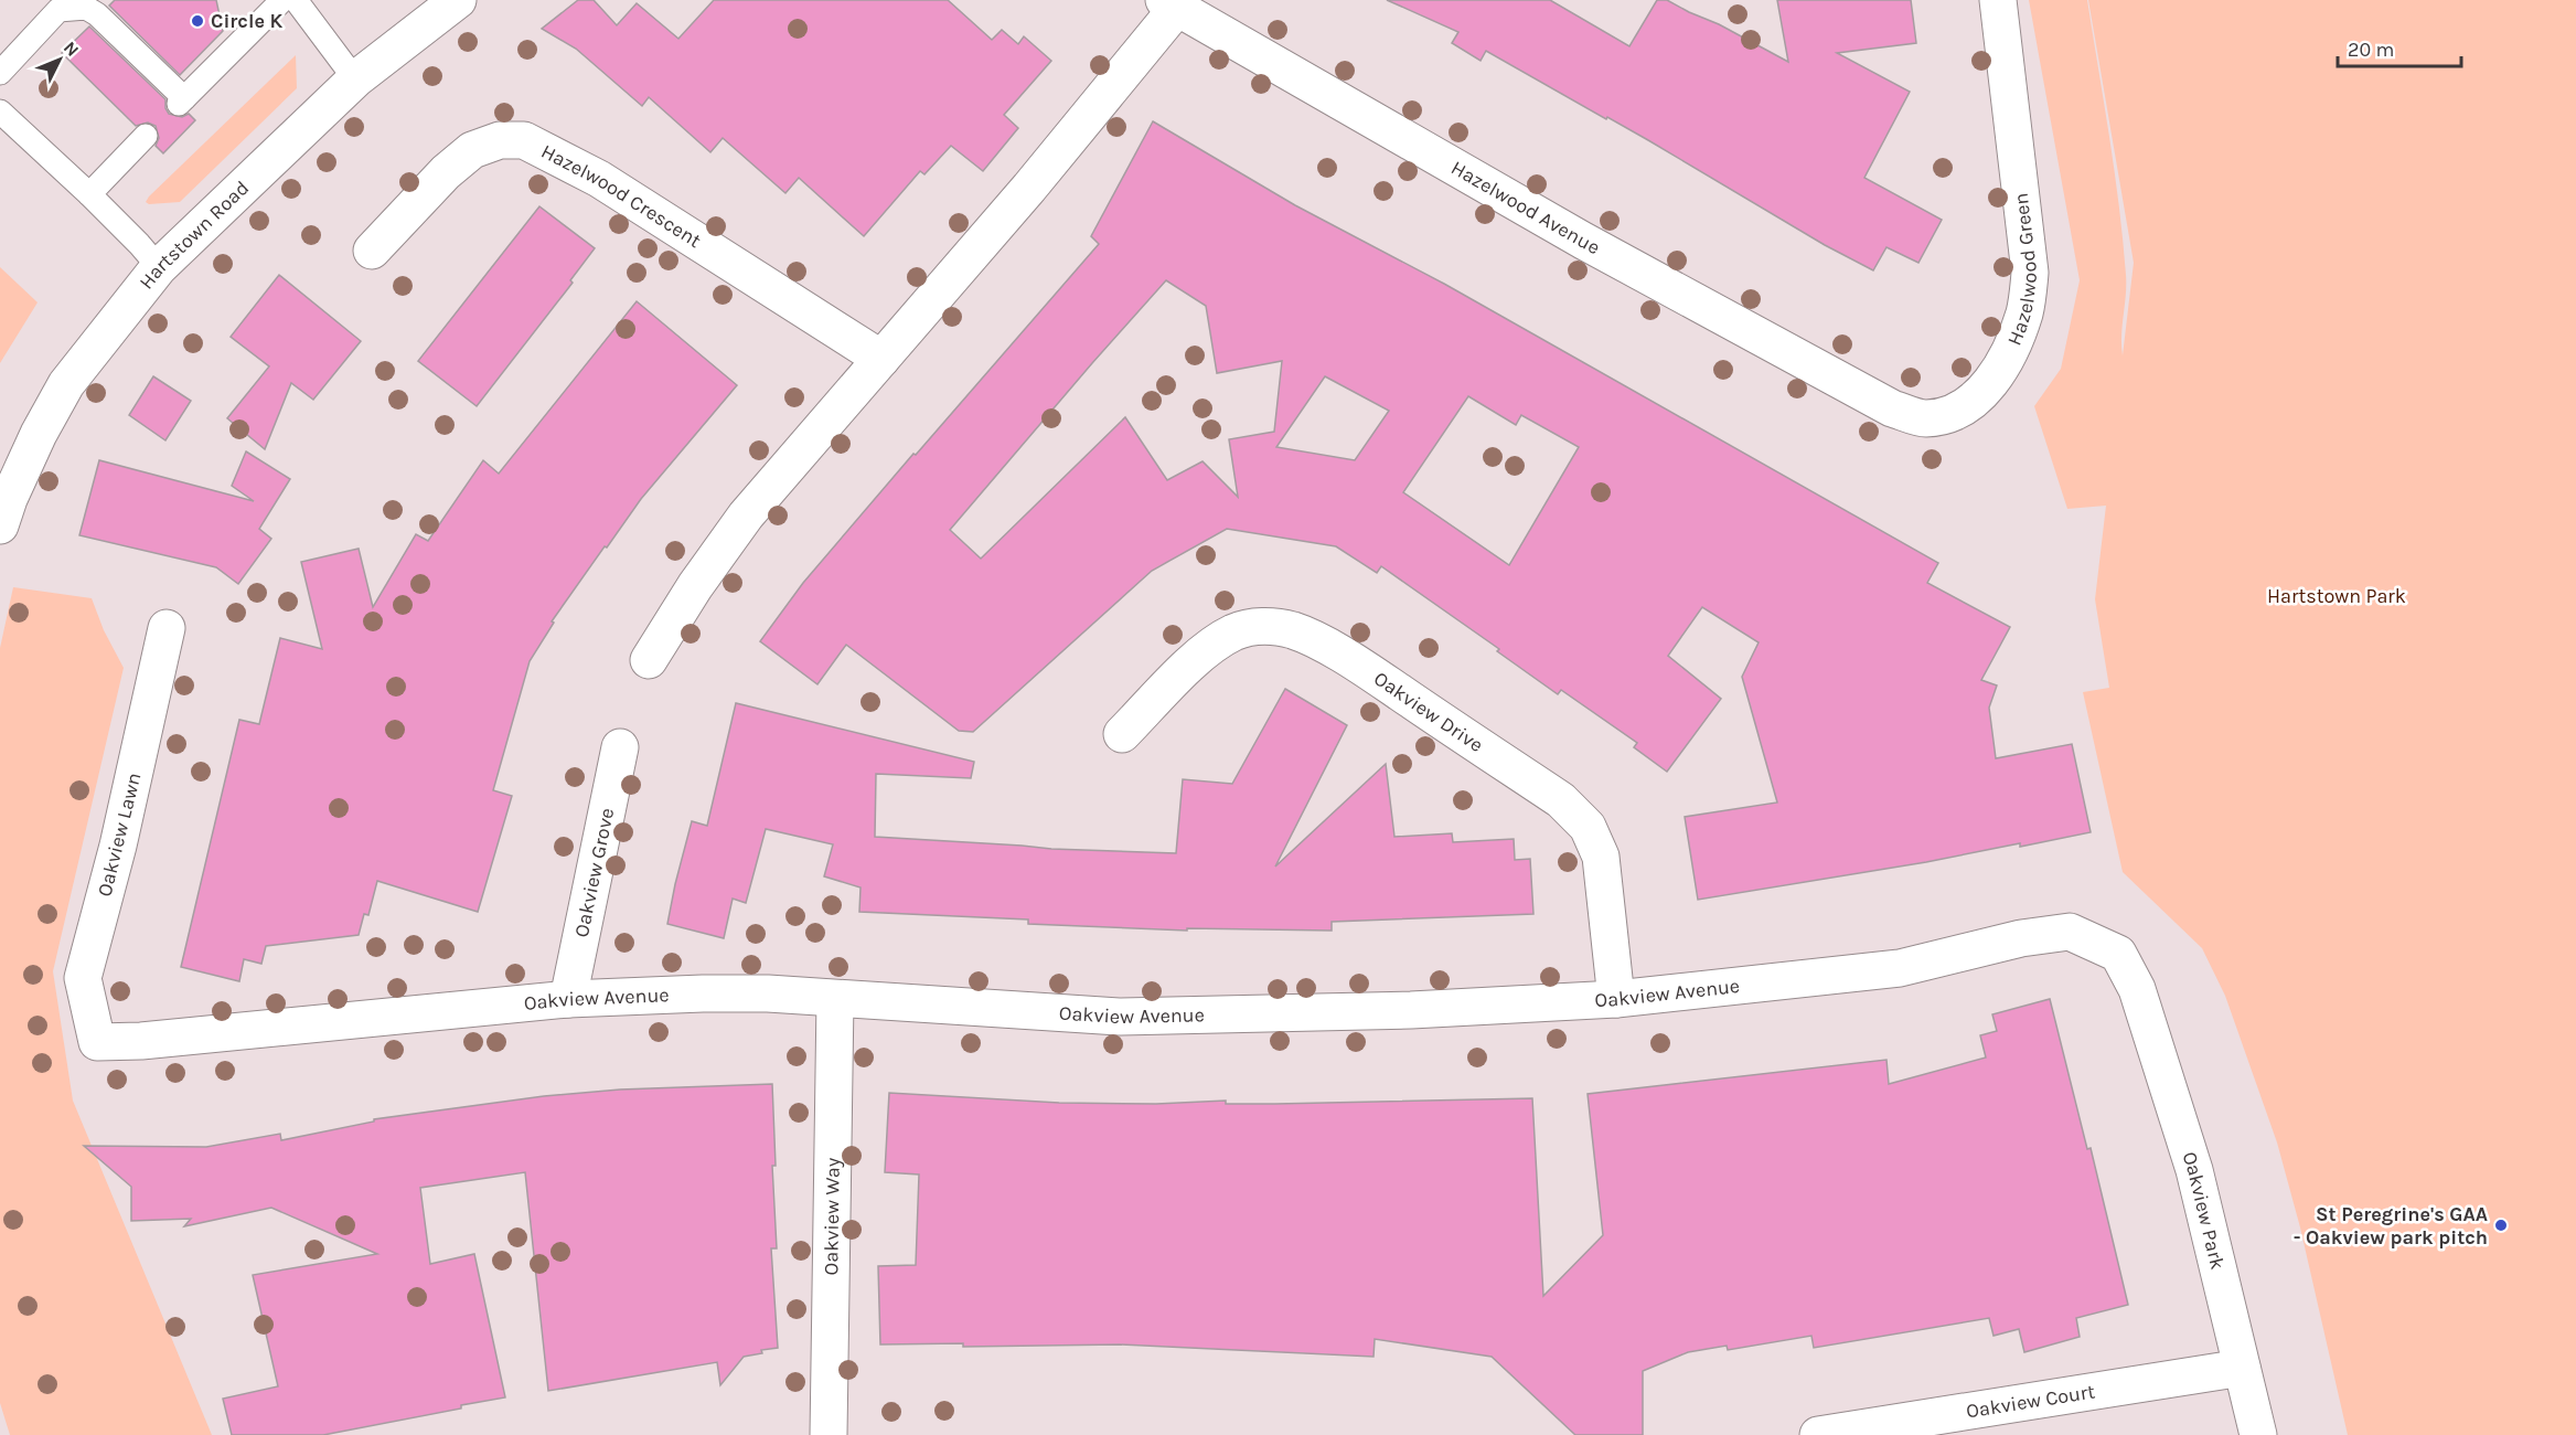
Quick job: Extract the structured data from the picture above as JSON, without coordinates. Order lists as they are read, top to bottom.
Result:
{
  "streets": {
    "street": [
      "Hazelwood Crescent",
      "Hazelwood Avenue",
      "Hartstown Road",
      "Hazelwood Green",
      "Oakview Drive",
      "Oakview Lawn",
      "Oakview Grove",
      "Oakview Avenue",
      "Oakview Park",
      "Oakview Way",
      "Oakview Court"
    ]
  },
  "crossings": [
    ["Hazelwood Avenue", "Hazelwood Green"],
    ["Oakview Drive", "Oakview Avenue"],
    ["Oakview Lawn", "Oakview Avenue"],
    ["Oakview Grove", "Oakview Avenue"],
    ["Oakview Avenue", "Oakview Park"],
    ["Oakview Avenue", "Oakview Way"],
    ["Oakview Park", "Oakview Court"]
  ],
  "parks": ["Hartstown Park"],
  "places": ["Circle K", "St Peregrine's GAA - Oakview park pitch"],
  "scale_bar": "20 m",
  "north": "top right"
}
